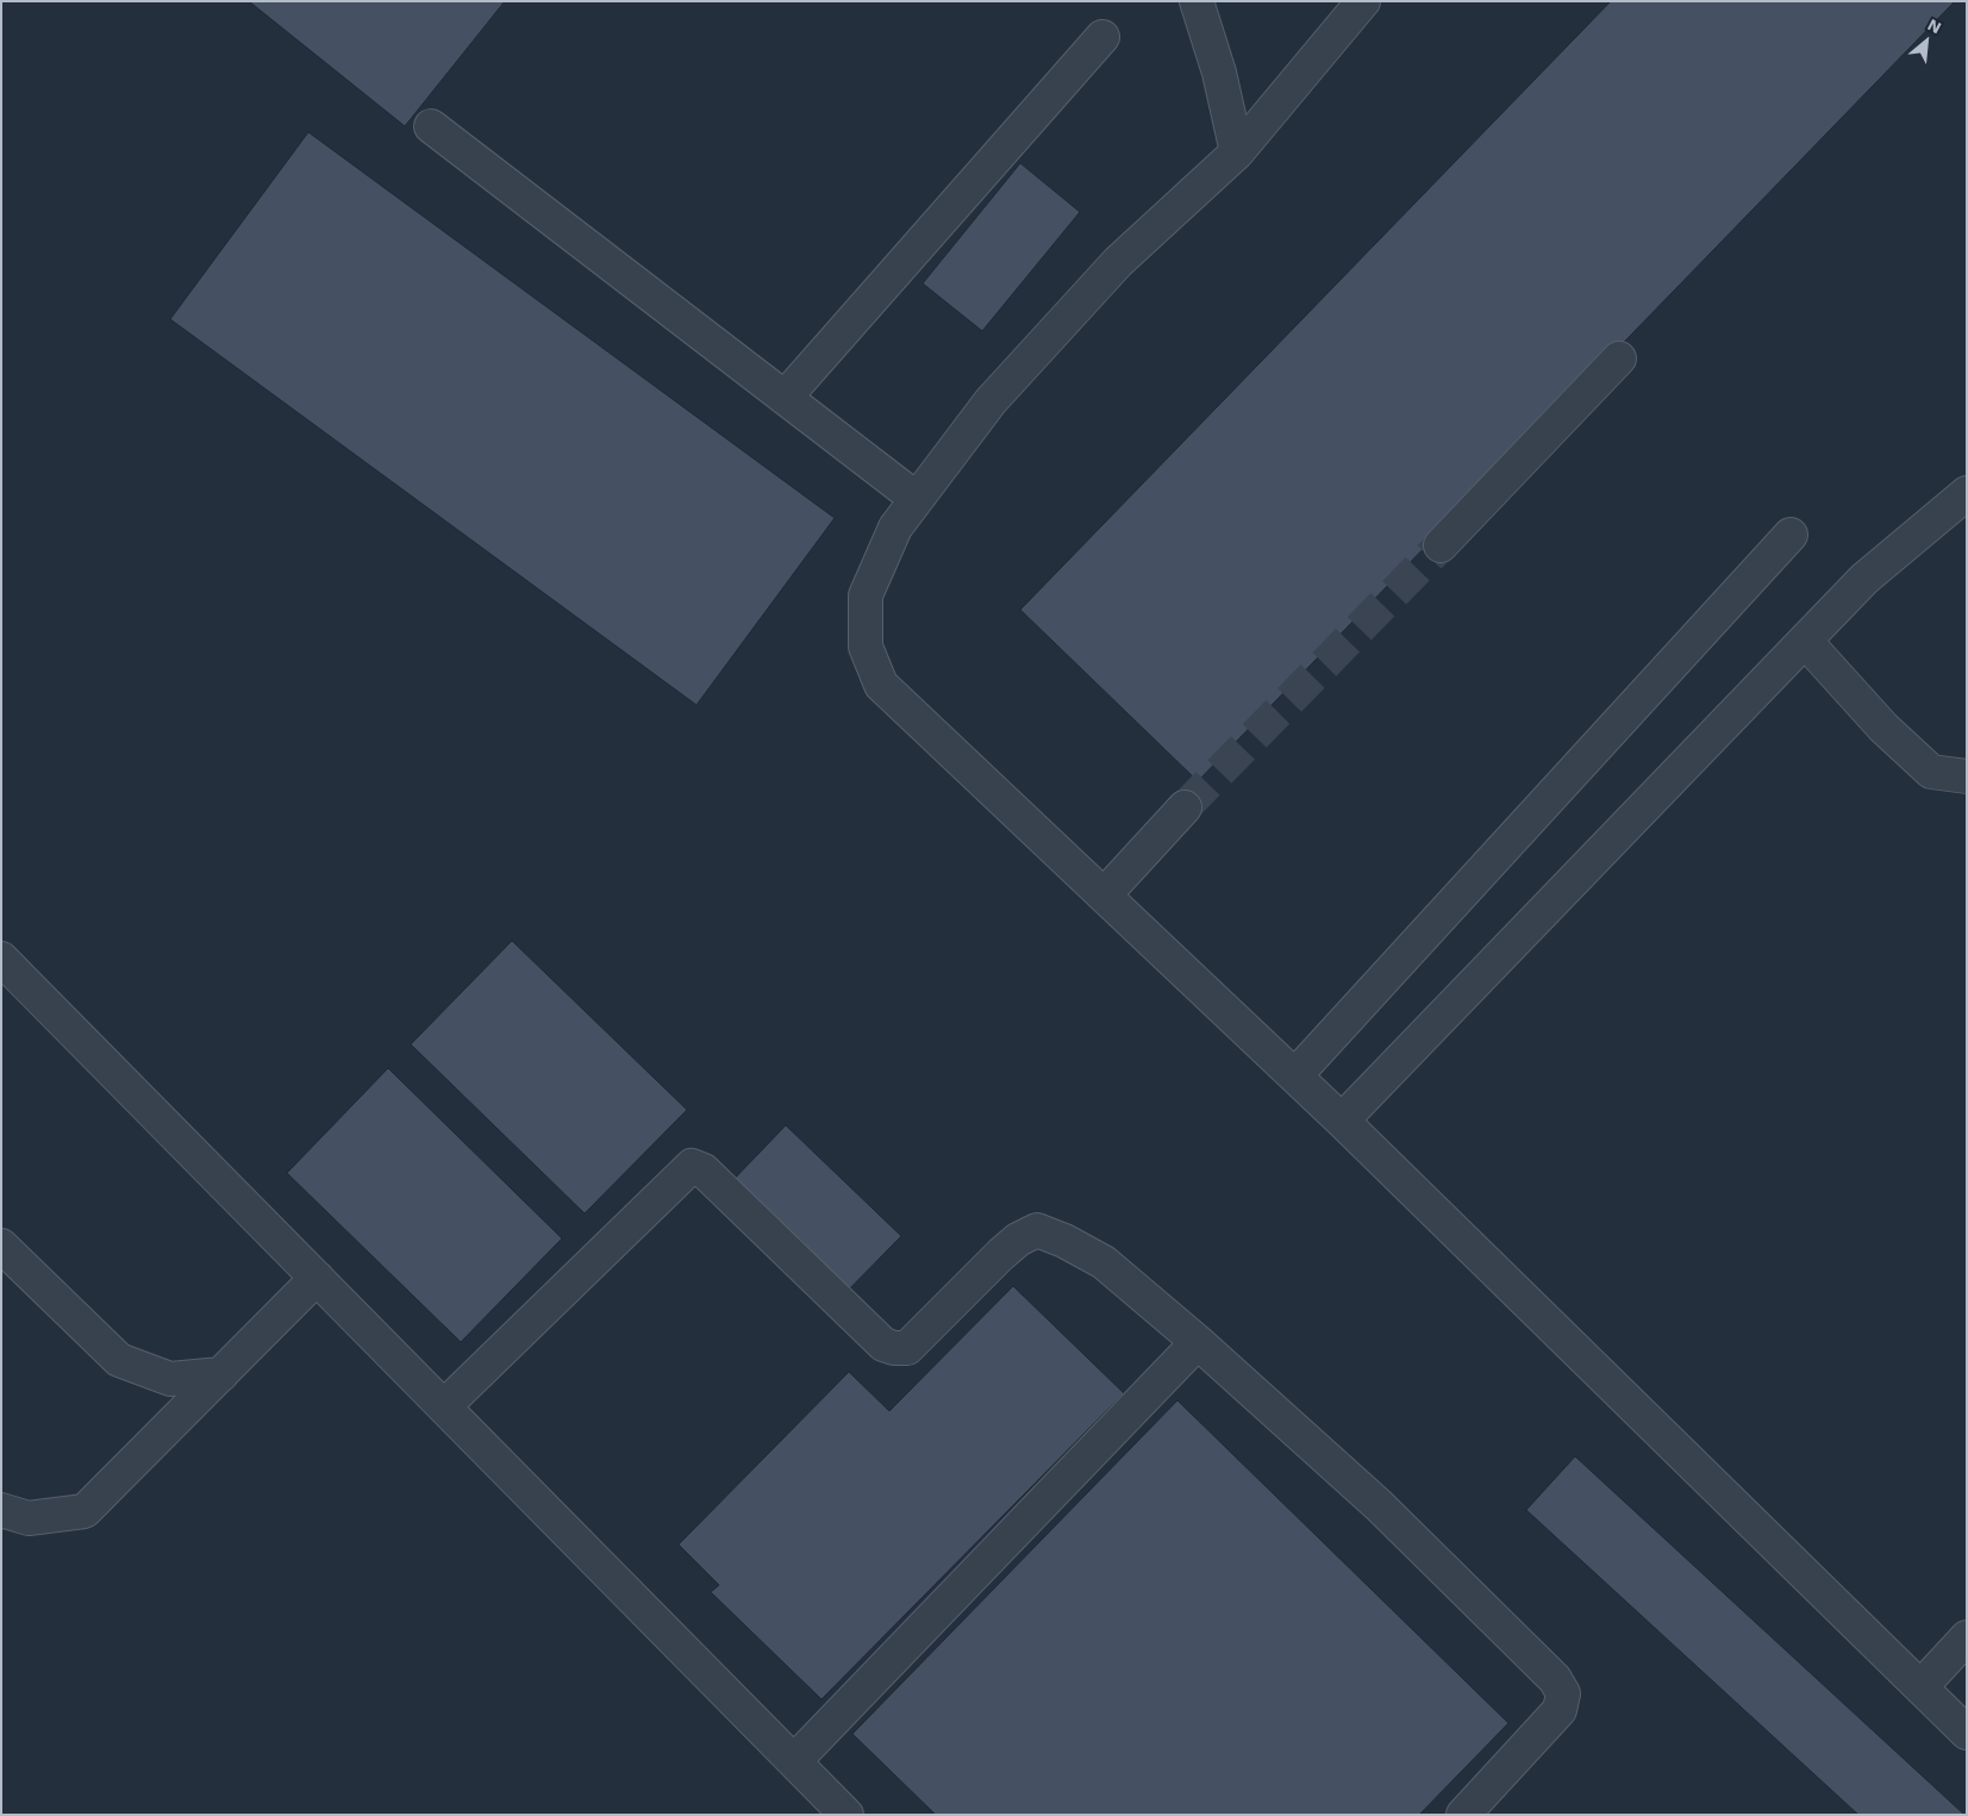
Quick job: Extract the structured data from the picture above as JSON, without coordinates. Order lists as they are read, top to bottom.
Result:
{
  "north": "top right"
}
